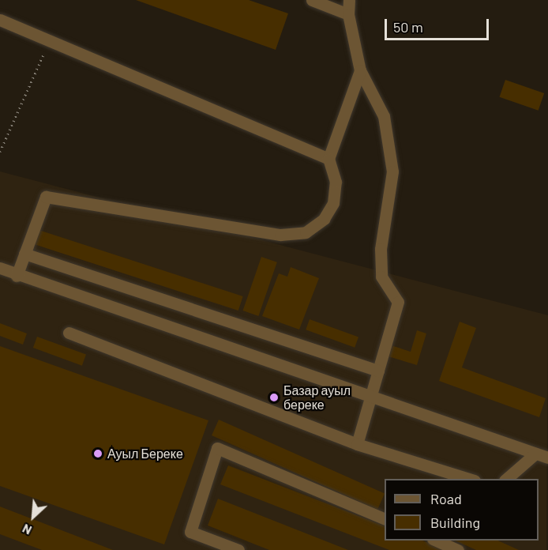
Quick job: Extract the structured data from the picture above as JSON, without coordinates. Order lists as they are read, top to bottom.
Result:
{
  "places": ["Базар ауыл береке", "Ауыл Береке"],
  "legend": ["Road", "Building"],
  "scale_bar": "50 m",
  "north": "bottom left"
}
